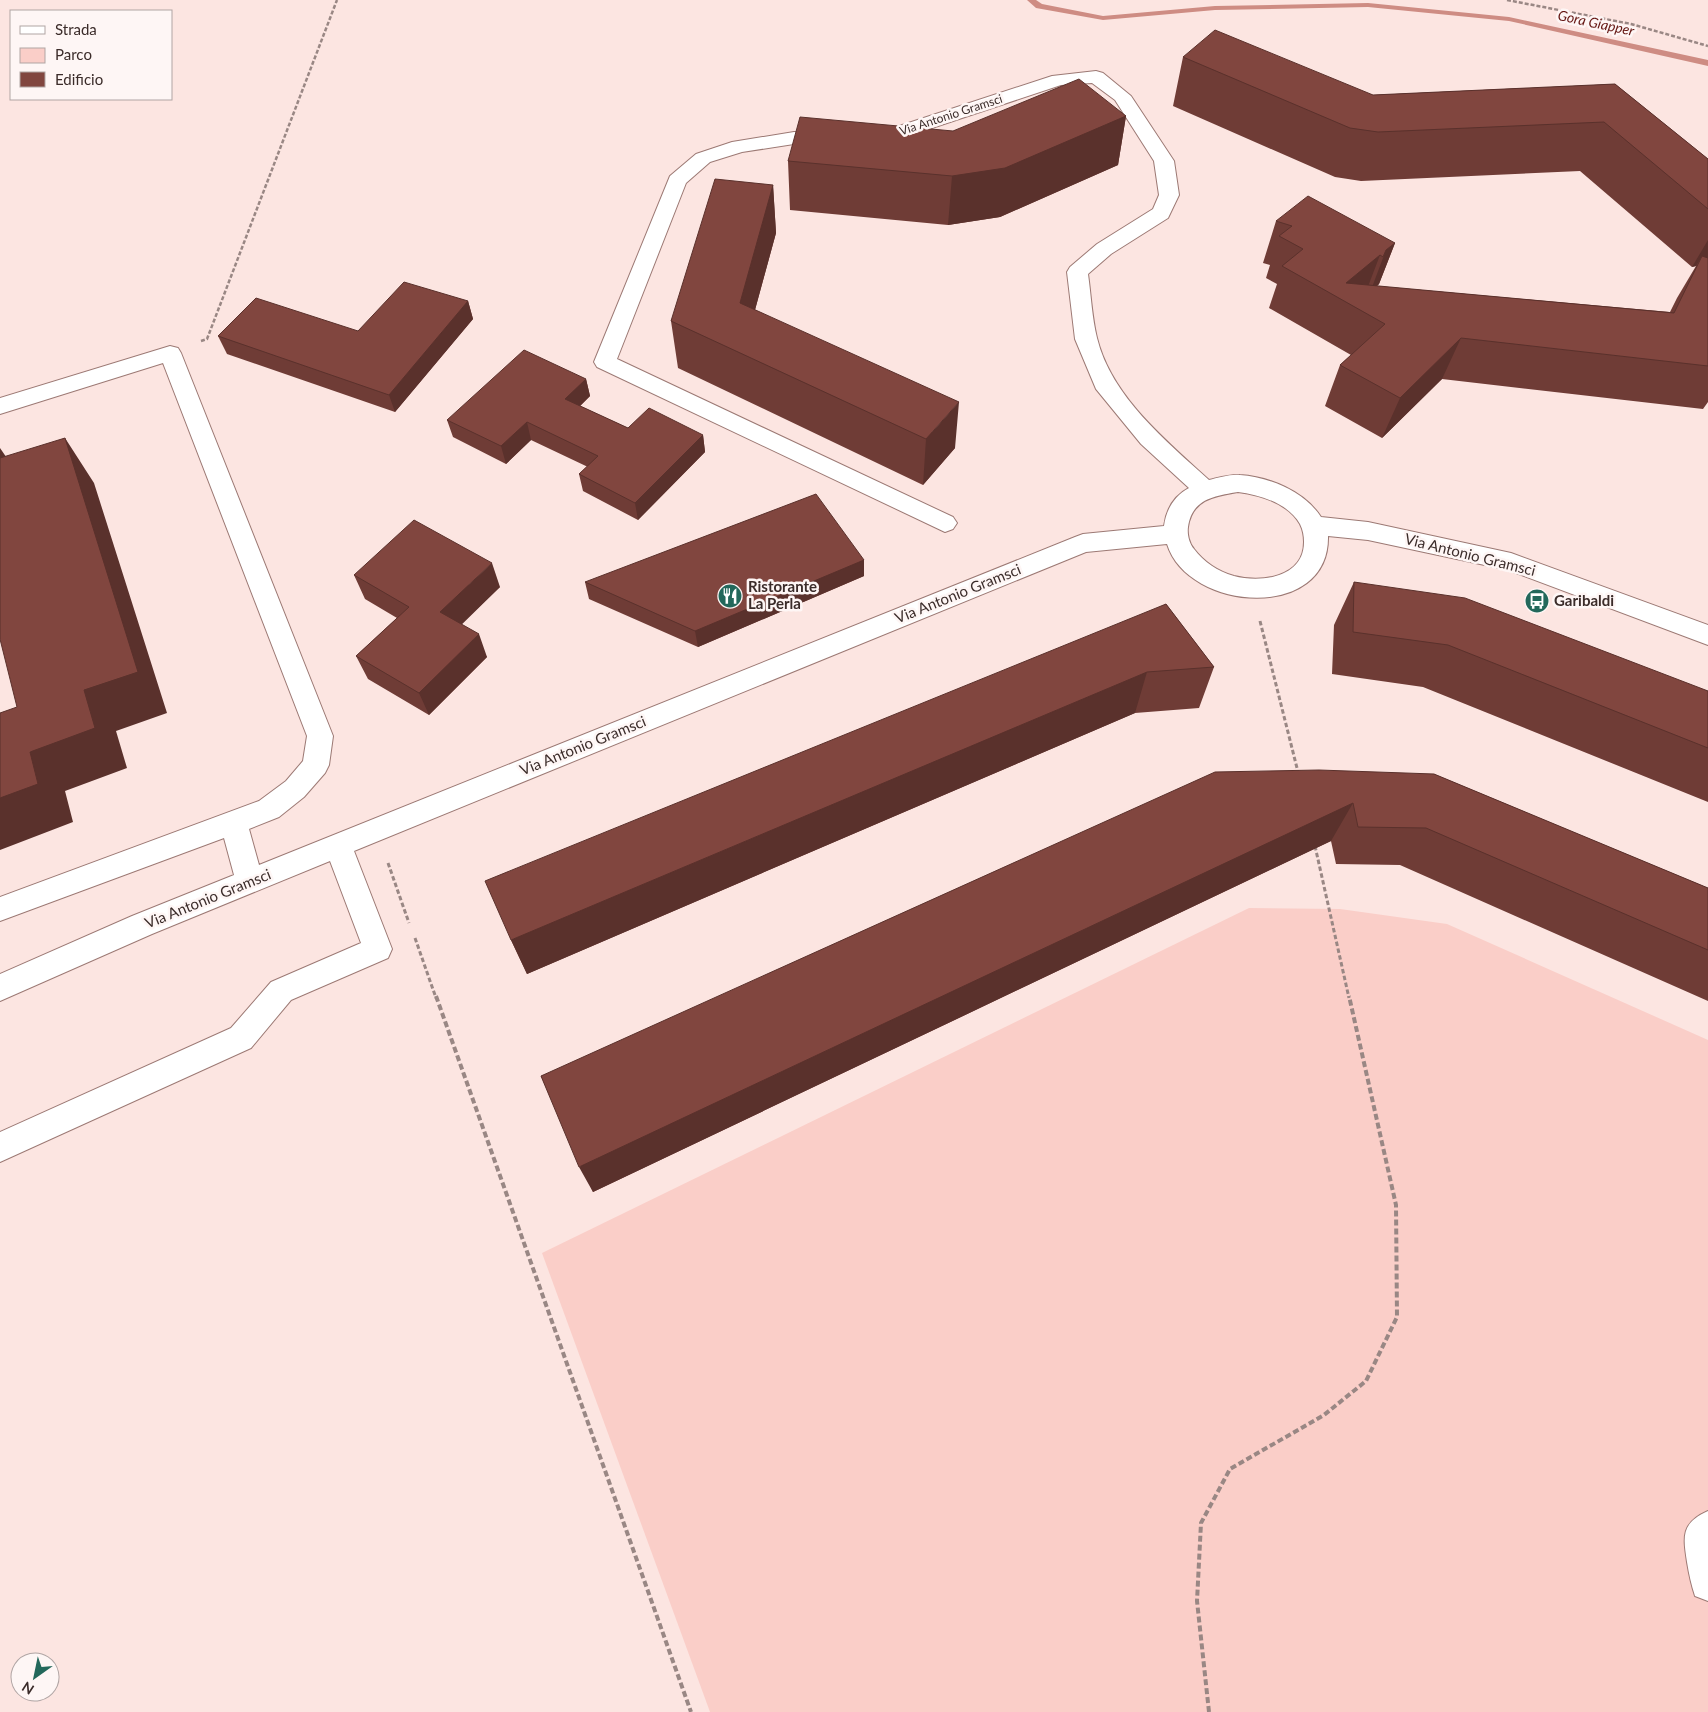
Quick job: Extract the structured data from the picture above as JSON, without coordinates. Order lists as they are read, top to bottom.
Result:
{
  "streets": {
    "street": ["Via Antonio Gramsci"]
  },
  "water": ["Gora Giapper"],
  "places": {
    "restaurant": ["Ristorante La Perla"],
    "bus stop": ["Garibaldi"]
  },
  "legend": ["Strada", "Parco", "Edificio"],
  "north": "bottom left"
}
